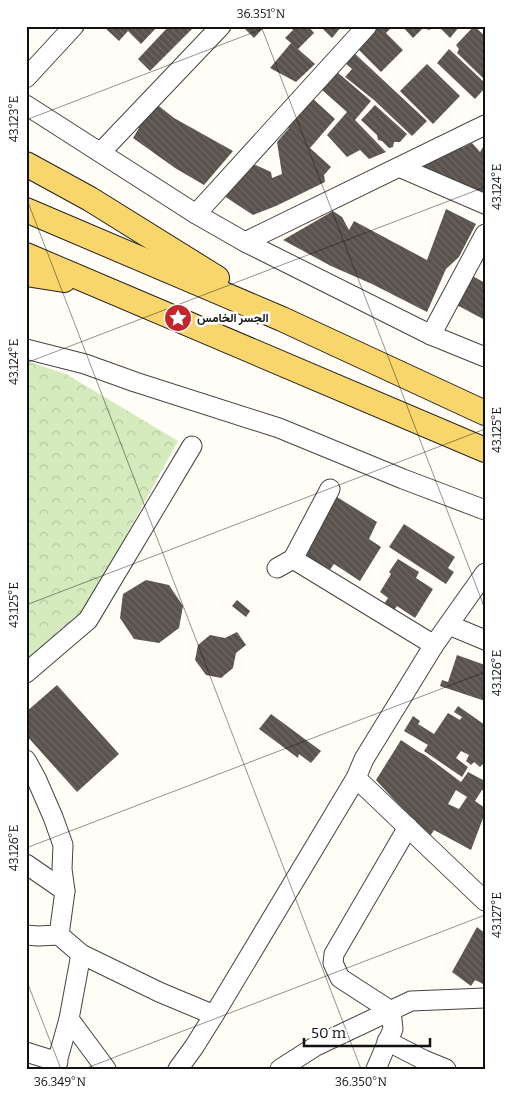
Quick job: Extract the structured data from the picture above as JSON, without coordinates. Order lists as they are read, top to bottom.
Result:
{
  "places": {
    "place": ["الجسر الخامس"]
  },
  "scale_bar": "50 m",
  "coordinates": [
    "36.351°N",
    "43.123°E",
    "43.124°E",
    "43.125°E",
    "43.126°E",
    "43.127°E",
    "36.349°N",
    "36.350°N"
  ]
}
